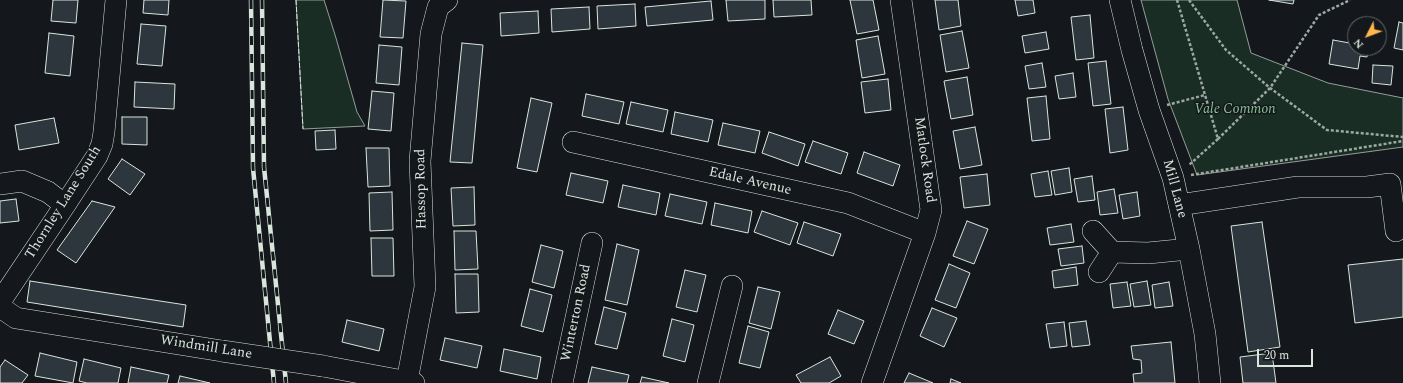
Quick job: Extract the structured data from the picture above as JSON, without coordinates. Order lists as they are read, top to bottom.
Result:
{
  "streets": {
    "street": [
      "Matlock Road",
      "Edale Avenue",
      "Hassop Road",
      "Mill Lane",
      "Thornley Lane South",
      "Winterton Road",
      "Windmill Lane"
    ]
  },
  "crossings": [
    ["Matlock Road", "Edale Avenue"],
    ["Hassop Road", "Windmill Lane"]
  ],
  "parks": ["Vale Common"],
  "scale_bar": "20 m",
  "north": "bottom left"
}
